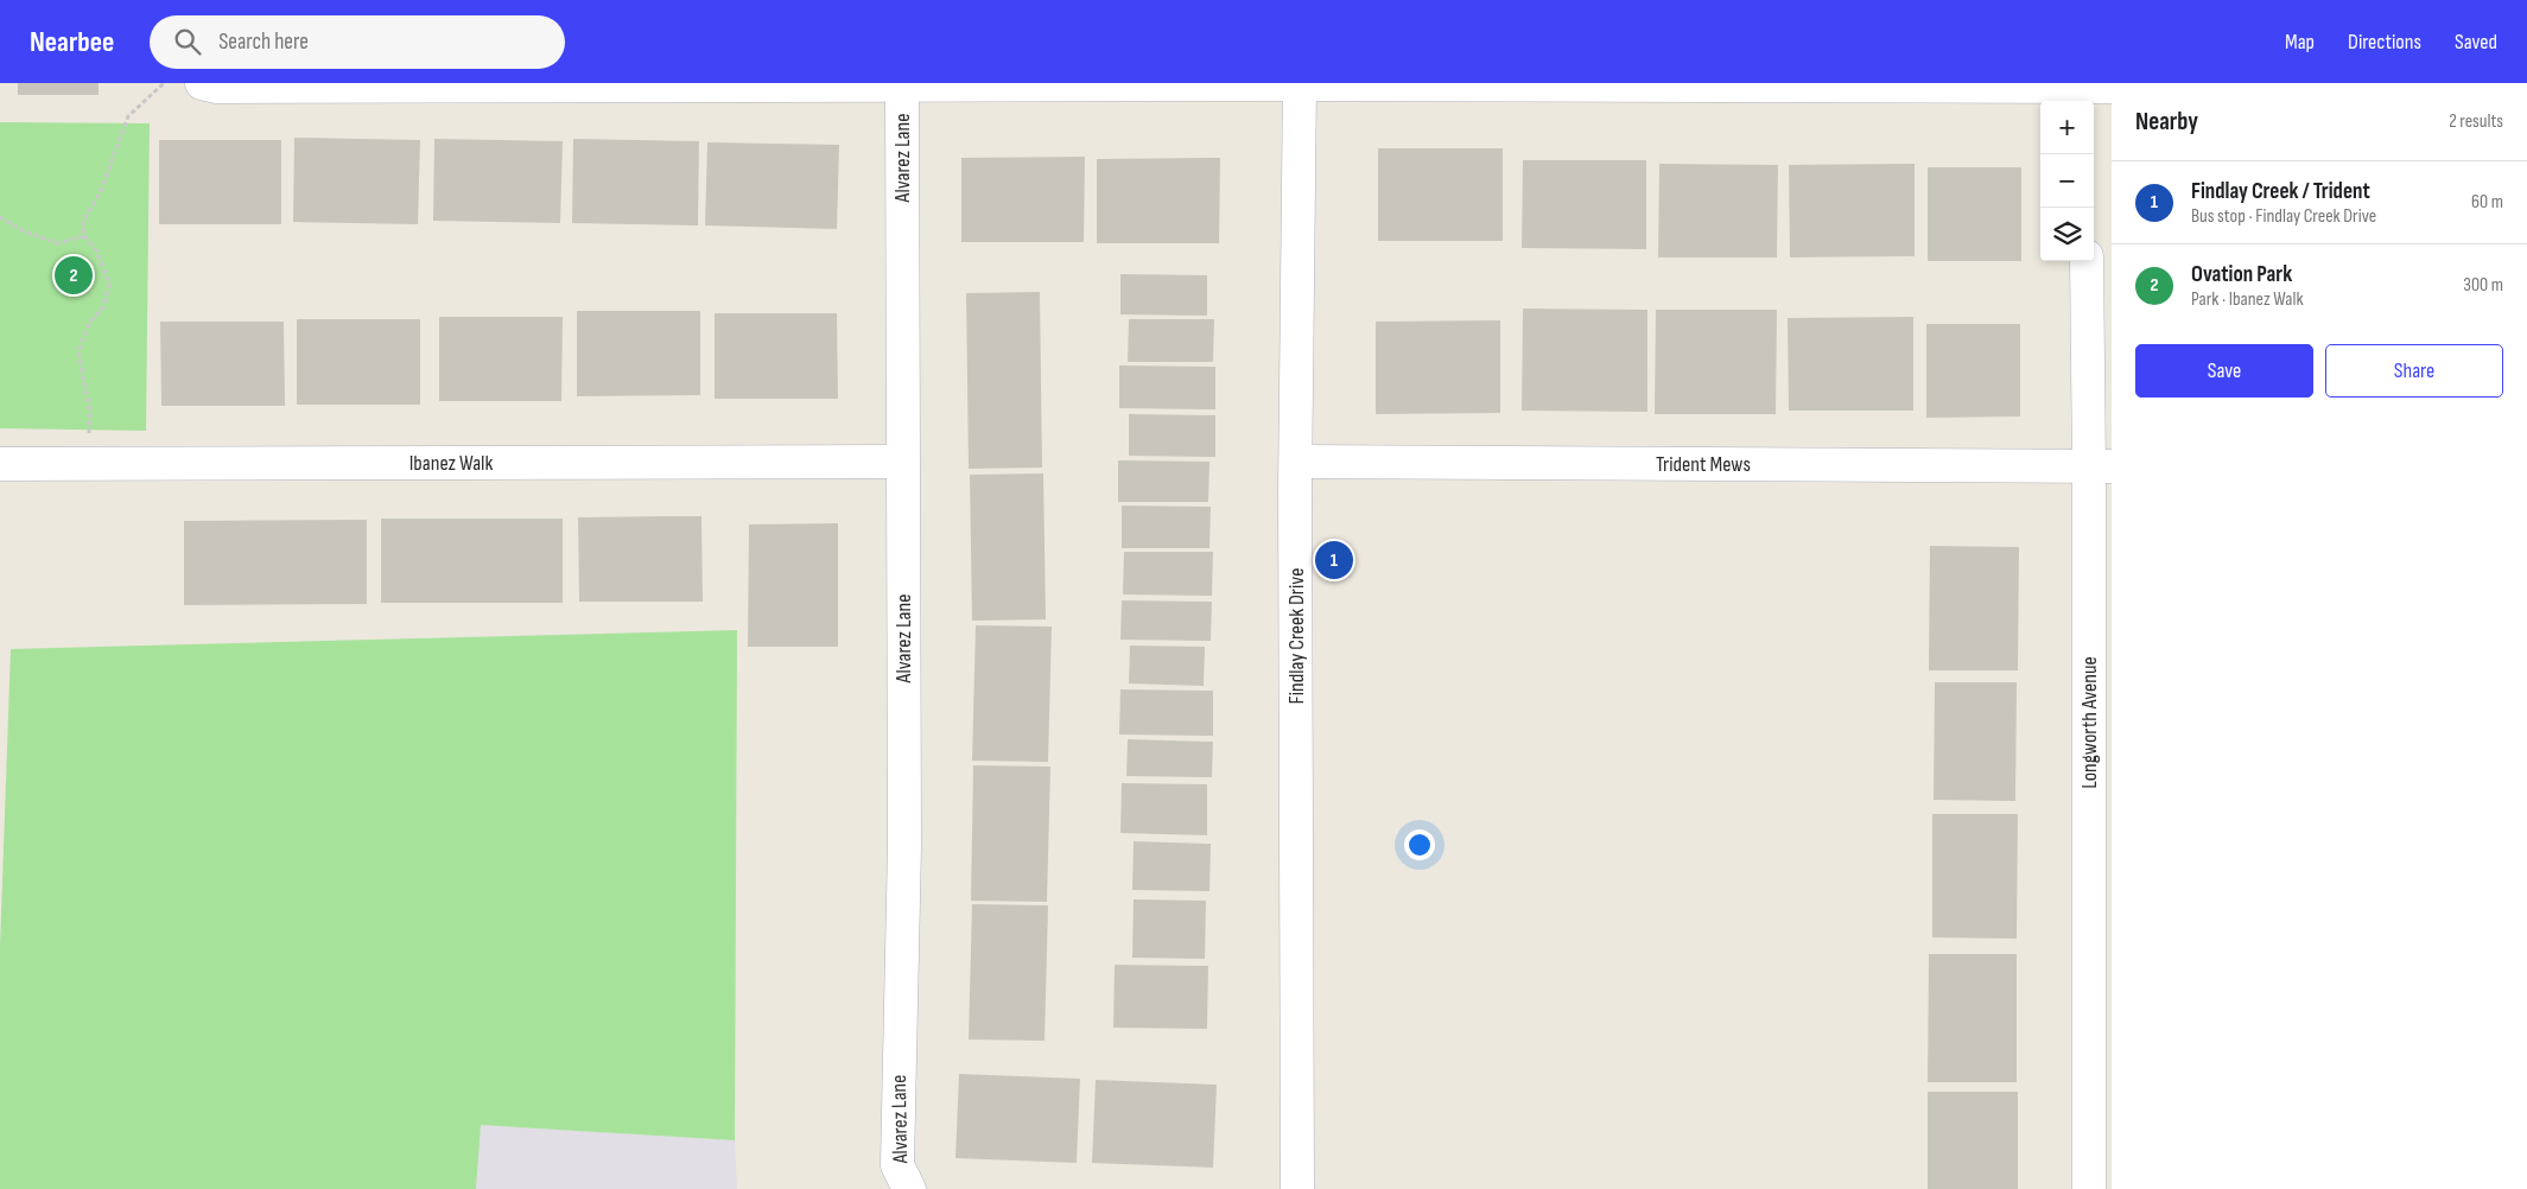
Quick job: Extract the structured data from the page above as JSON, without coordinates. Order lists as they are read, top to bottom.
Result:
{
  "streets": {
    "street": [
      "Alvarez Lane",
      "Ibanez Walk",
      "Trident Mews",
      "Findlay Creek Drive",
      "Longworth Avenue"
    ]
  },
  "crossings": [
    ["Alvarez Lane", "Ibanez Walk"],
    ["Trident Mews", "Findlay Creek Drive"],
    ["Trident Mews", "Longworth Avenue"]
  ],
  "page": {
    "header": "Nearbee",
    "search": "Search here",
    "nav": ["Map", "Directions", "Saved"],
    "heading": ["Nearby", "2 results"],
    "map_buttons": ["+", "−"],
    "list": [
      {
        "mark": "1",
        "name": "Findlay Creek / Trident",
        "note": "Bus stop · Findlay Creek Drive",
        "value": "60 m"
      },
      {
        "mark": "2",
        "name": "Ovation Park",
        "note": "Park · Ibanez Walk",
        "value": "300 m"
      }
    ],
    "pins": ["2", "1"],
    "buttons": ["Save", "Share"]
  }
}
